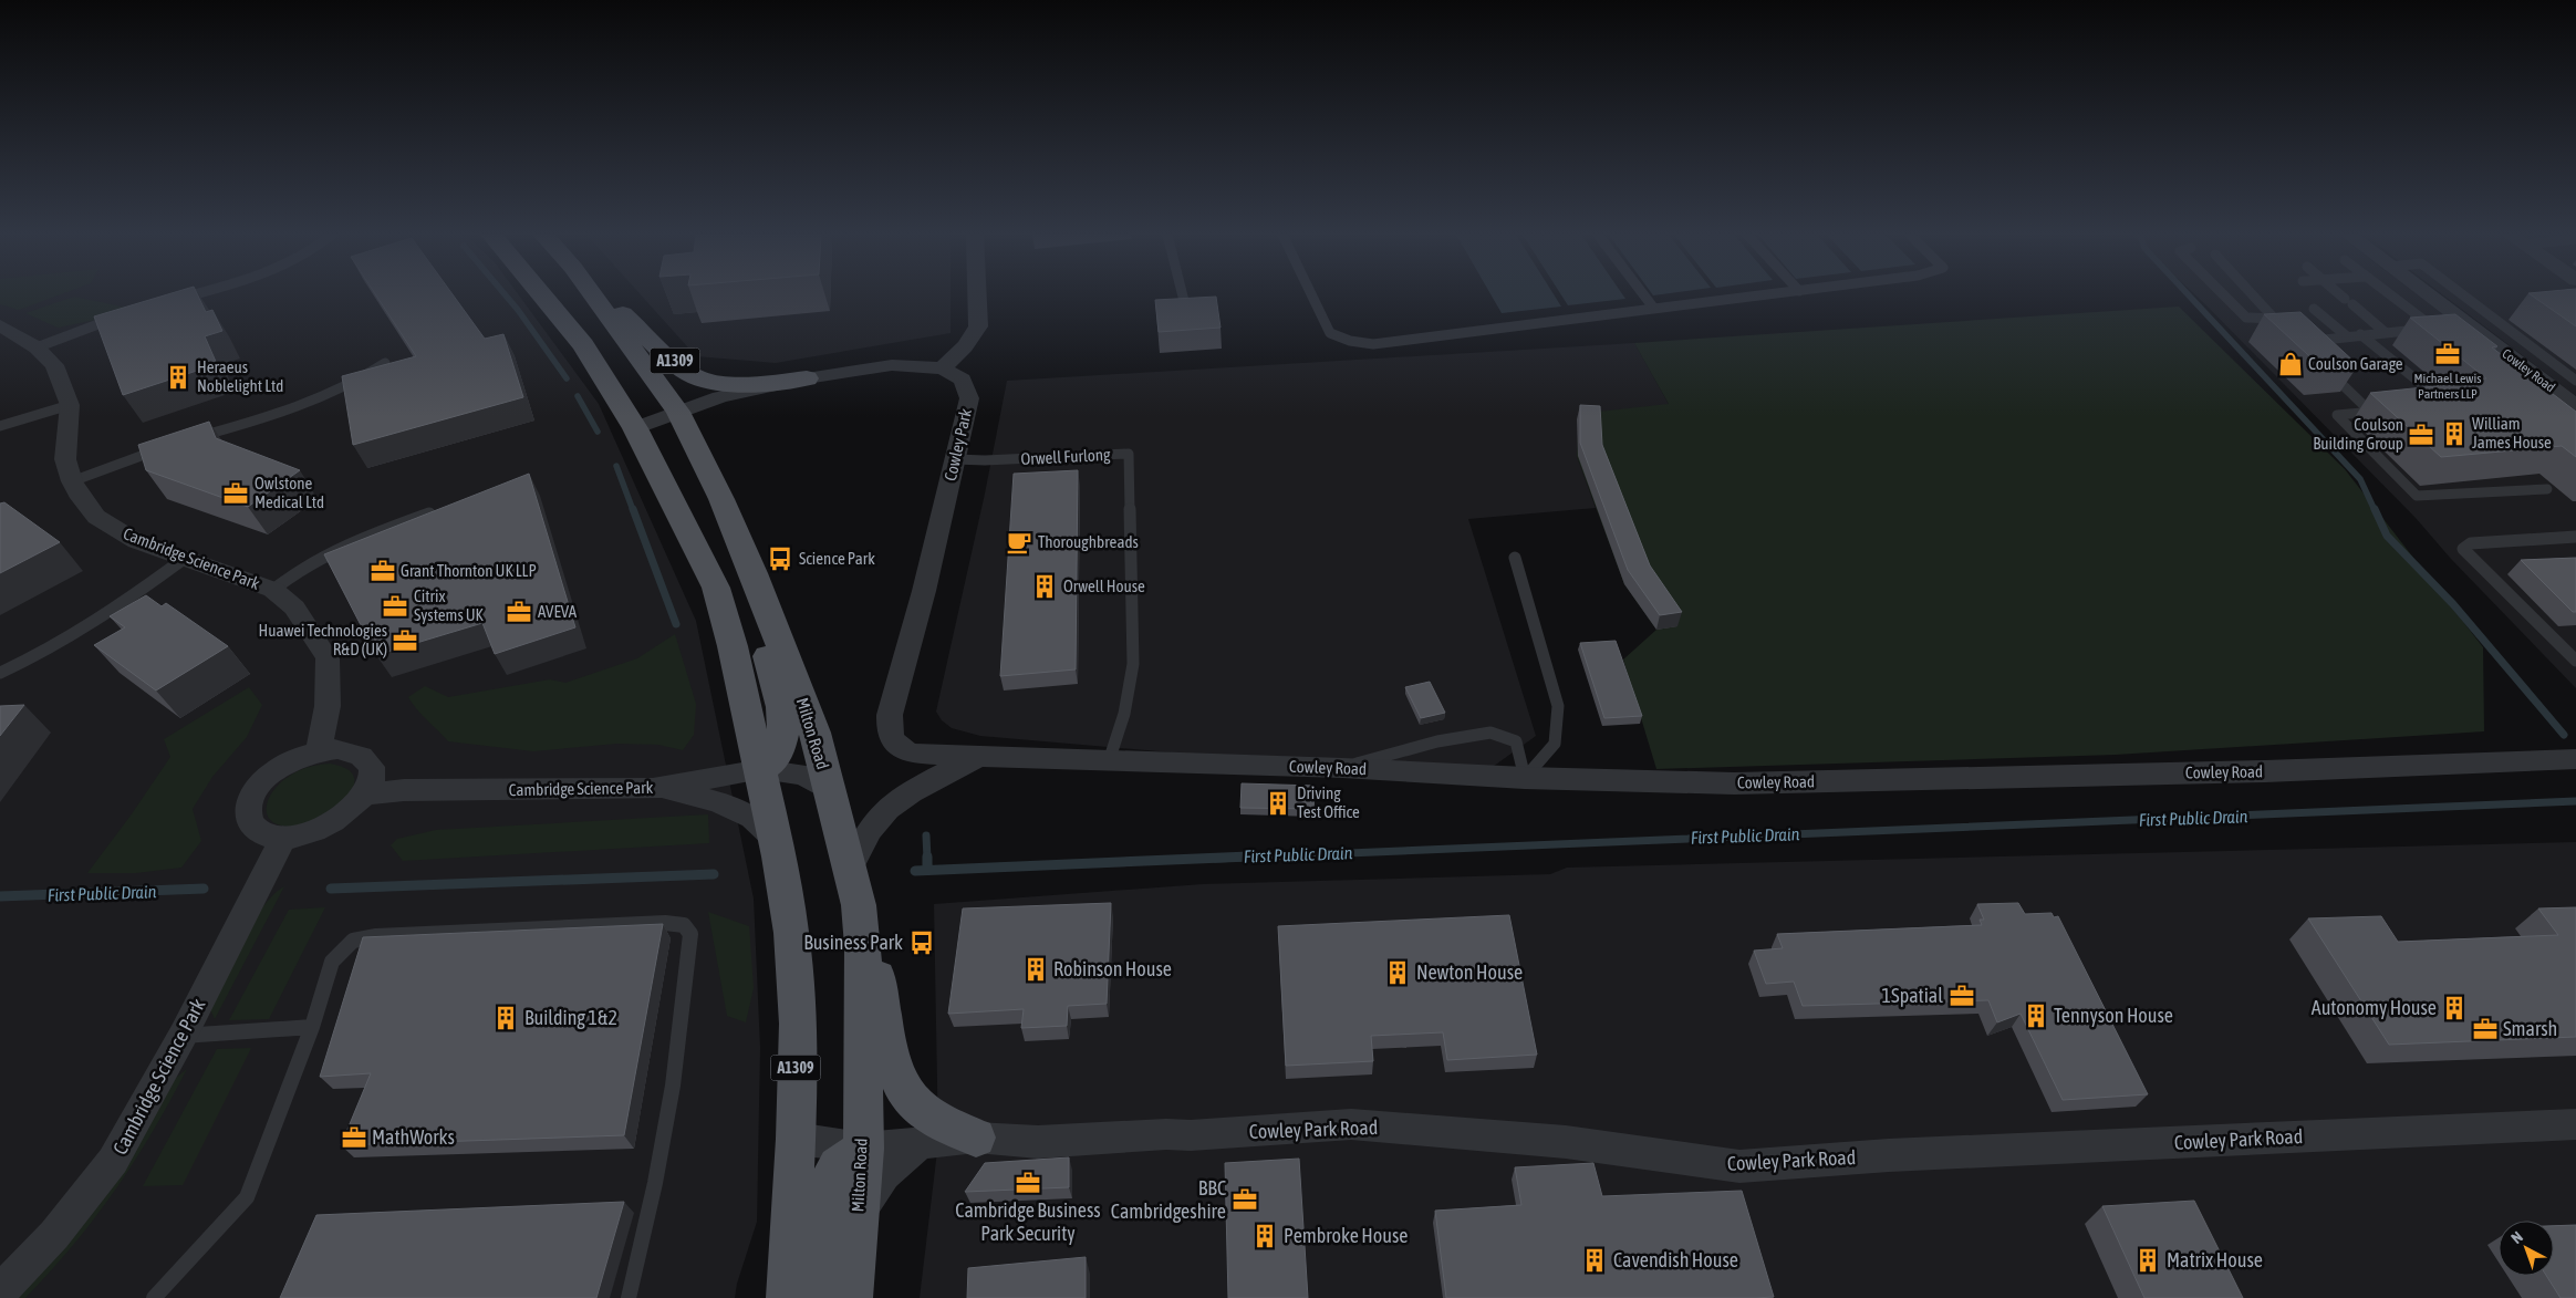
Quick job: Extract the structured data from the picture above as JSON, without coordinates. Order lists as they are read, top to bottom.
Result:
{
  "streets": {
    "main road": ["A1309", "Milton Road"],
    "street": [
      "Cowley Road",
      "Cowley Park",
      "Cambridge Science Park",
      "Cowley Park Road"
    ],
    "lane": ["Orwell Furlong"]
  },
  "crossings": [
    ["A1309", "Cambridge Science Park"],
    ["A1309", "Milton Road"],
    ["A1309", "Cowley Park Road"],
    ["Cowley Road", "Cowley Park"],
    ["Cowley Road", "Orwell Furlong"],
    ["Cowley Park", "Orwell Furlong"],
    ["Cambridge Science Park", "Milton Road"],
    ["Milton Road", "Cowley Park Road"]
  ],
  "water": ["First Public Drain"],
  "places": {
    "office": [
      "Michael Lewis Partners LLP",
      "Coulson Building Group",
      "Owlstone Medical Ltd",
      "Grant Thornton UK LLP",
      "Citrix Systems UK",
      "AVEVA",
      "Huawei Technologies R&D (UK)",
      "1Spatial",
      "Smarsh",
      "MathWorks",
      "Cambridge Business Park Security",
      "BBC Cambridgeshire"
    ],
    "shop": ["Coulson Garage"],
    "building": [
      "Heraeus Noblelight Ltd",
      "William James House",
      "Orwell House",
      "Driving Test Office",
      "Robinson House",
      "Newton House",
      "Autonomy House",
      "Tennyson House",
      "Building 1&2",
      "Pembroke House",
      "Cavendish House",
      "Matrix House"
    ],
    "cafe": ["Thoroughbreads"],
    "bus stop": ["Science Park", "Business Park"]
  },
  "north": "top left"
}
